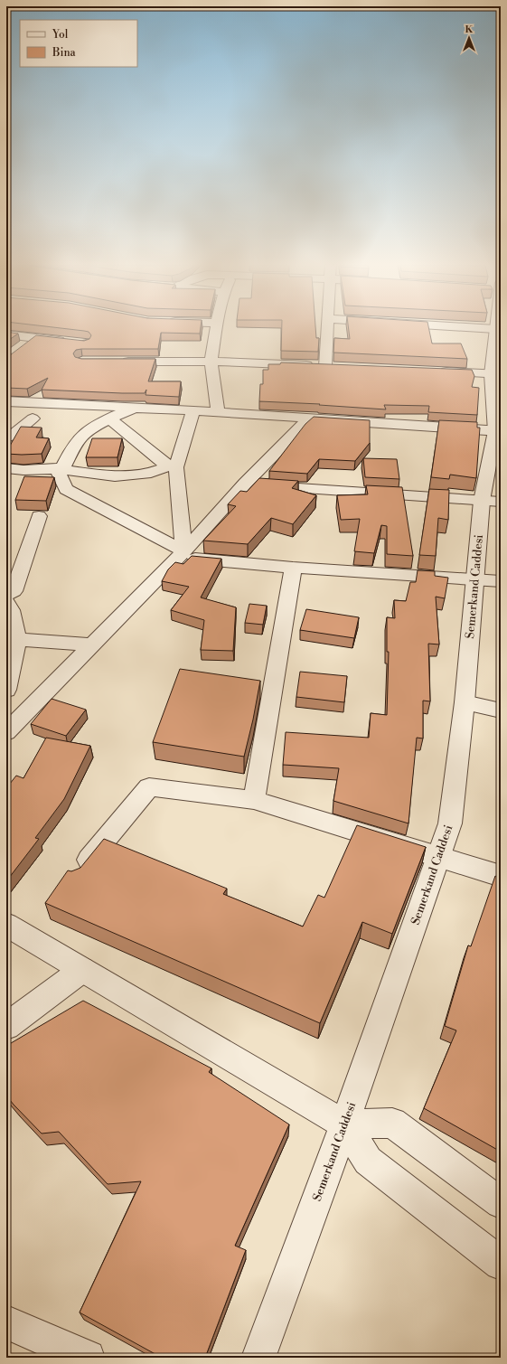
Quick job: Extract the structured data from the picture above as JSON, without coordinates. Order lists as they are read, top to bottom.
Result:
{
  "streets": {
    "street": ["Semerkand Caddesi"]
  },
  "legend": ["Yol", "Bina"],
  "north": "top"
}
